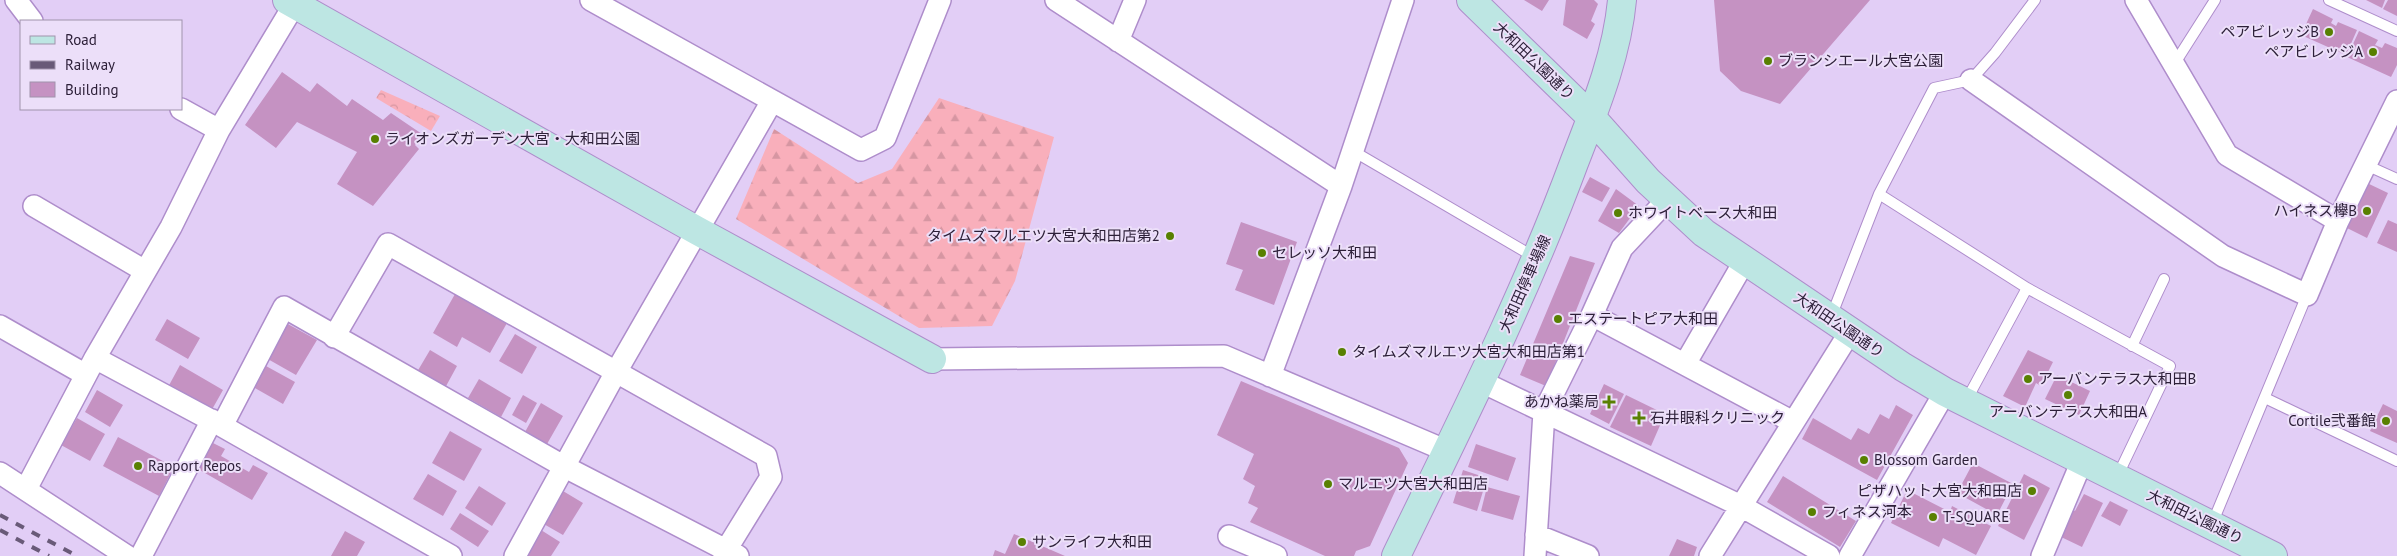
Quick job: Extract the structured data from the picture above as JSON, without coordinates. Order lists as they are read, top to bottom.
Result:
{
  "streets": {
    "street": ["大和田公園通り", "大和田停車場線"]
  },
  "crossings": [
    ["大和田公園通り", "大和田停車場線"]
  ],
  "places": {
    "other": [
      "ペアビレッジB",
      "ペアビレッジA",
      "ブランシエール大宮公園",
      "ライオンズガーデン大宮・大和田公園",
      "ハイネス欅B",
      "ホワイトベース大和田",
      "タイムズマルエツ大宮大和田店第2",
      "セレッソ大和田",
      "エステートピア大和田",
      "タイムズマルエツ大宮大和田店第1",
      "アーバンテラス大和田B",
      "アーバンテラス大和田A",
      "Cortile弐番館",
      "Blossom Garden",
      "Rapport Repos",
      "マルエツ大宮大和田店",
      "ピザハット大宮大和田店",
      "フィネス河本",
      "T-SQUARE",
      "サンライフ大和田"
    ],
    "health": ["あかね薬局", "石井眼科クリニック"]
  },
  "legend": ["Road", "Railway", "Building"]
}
